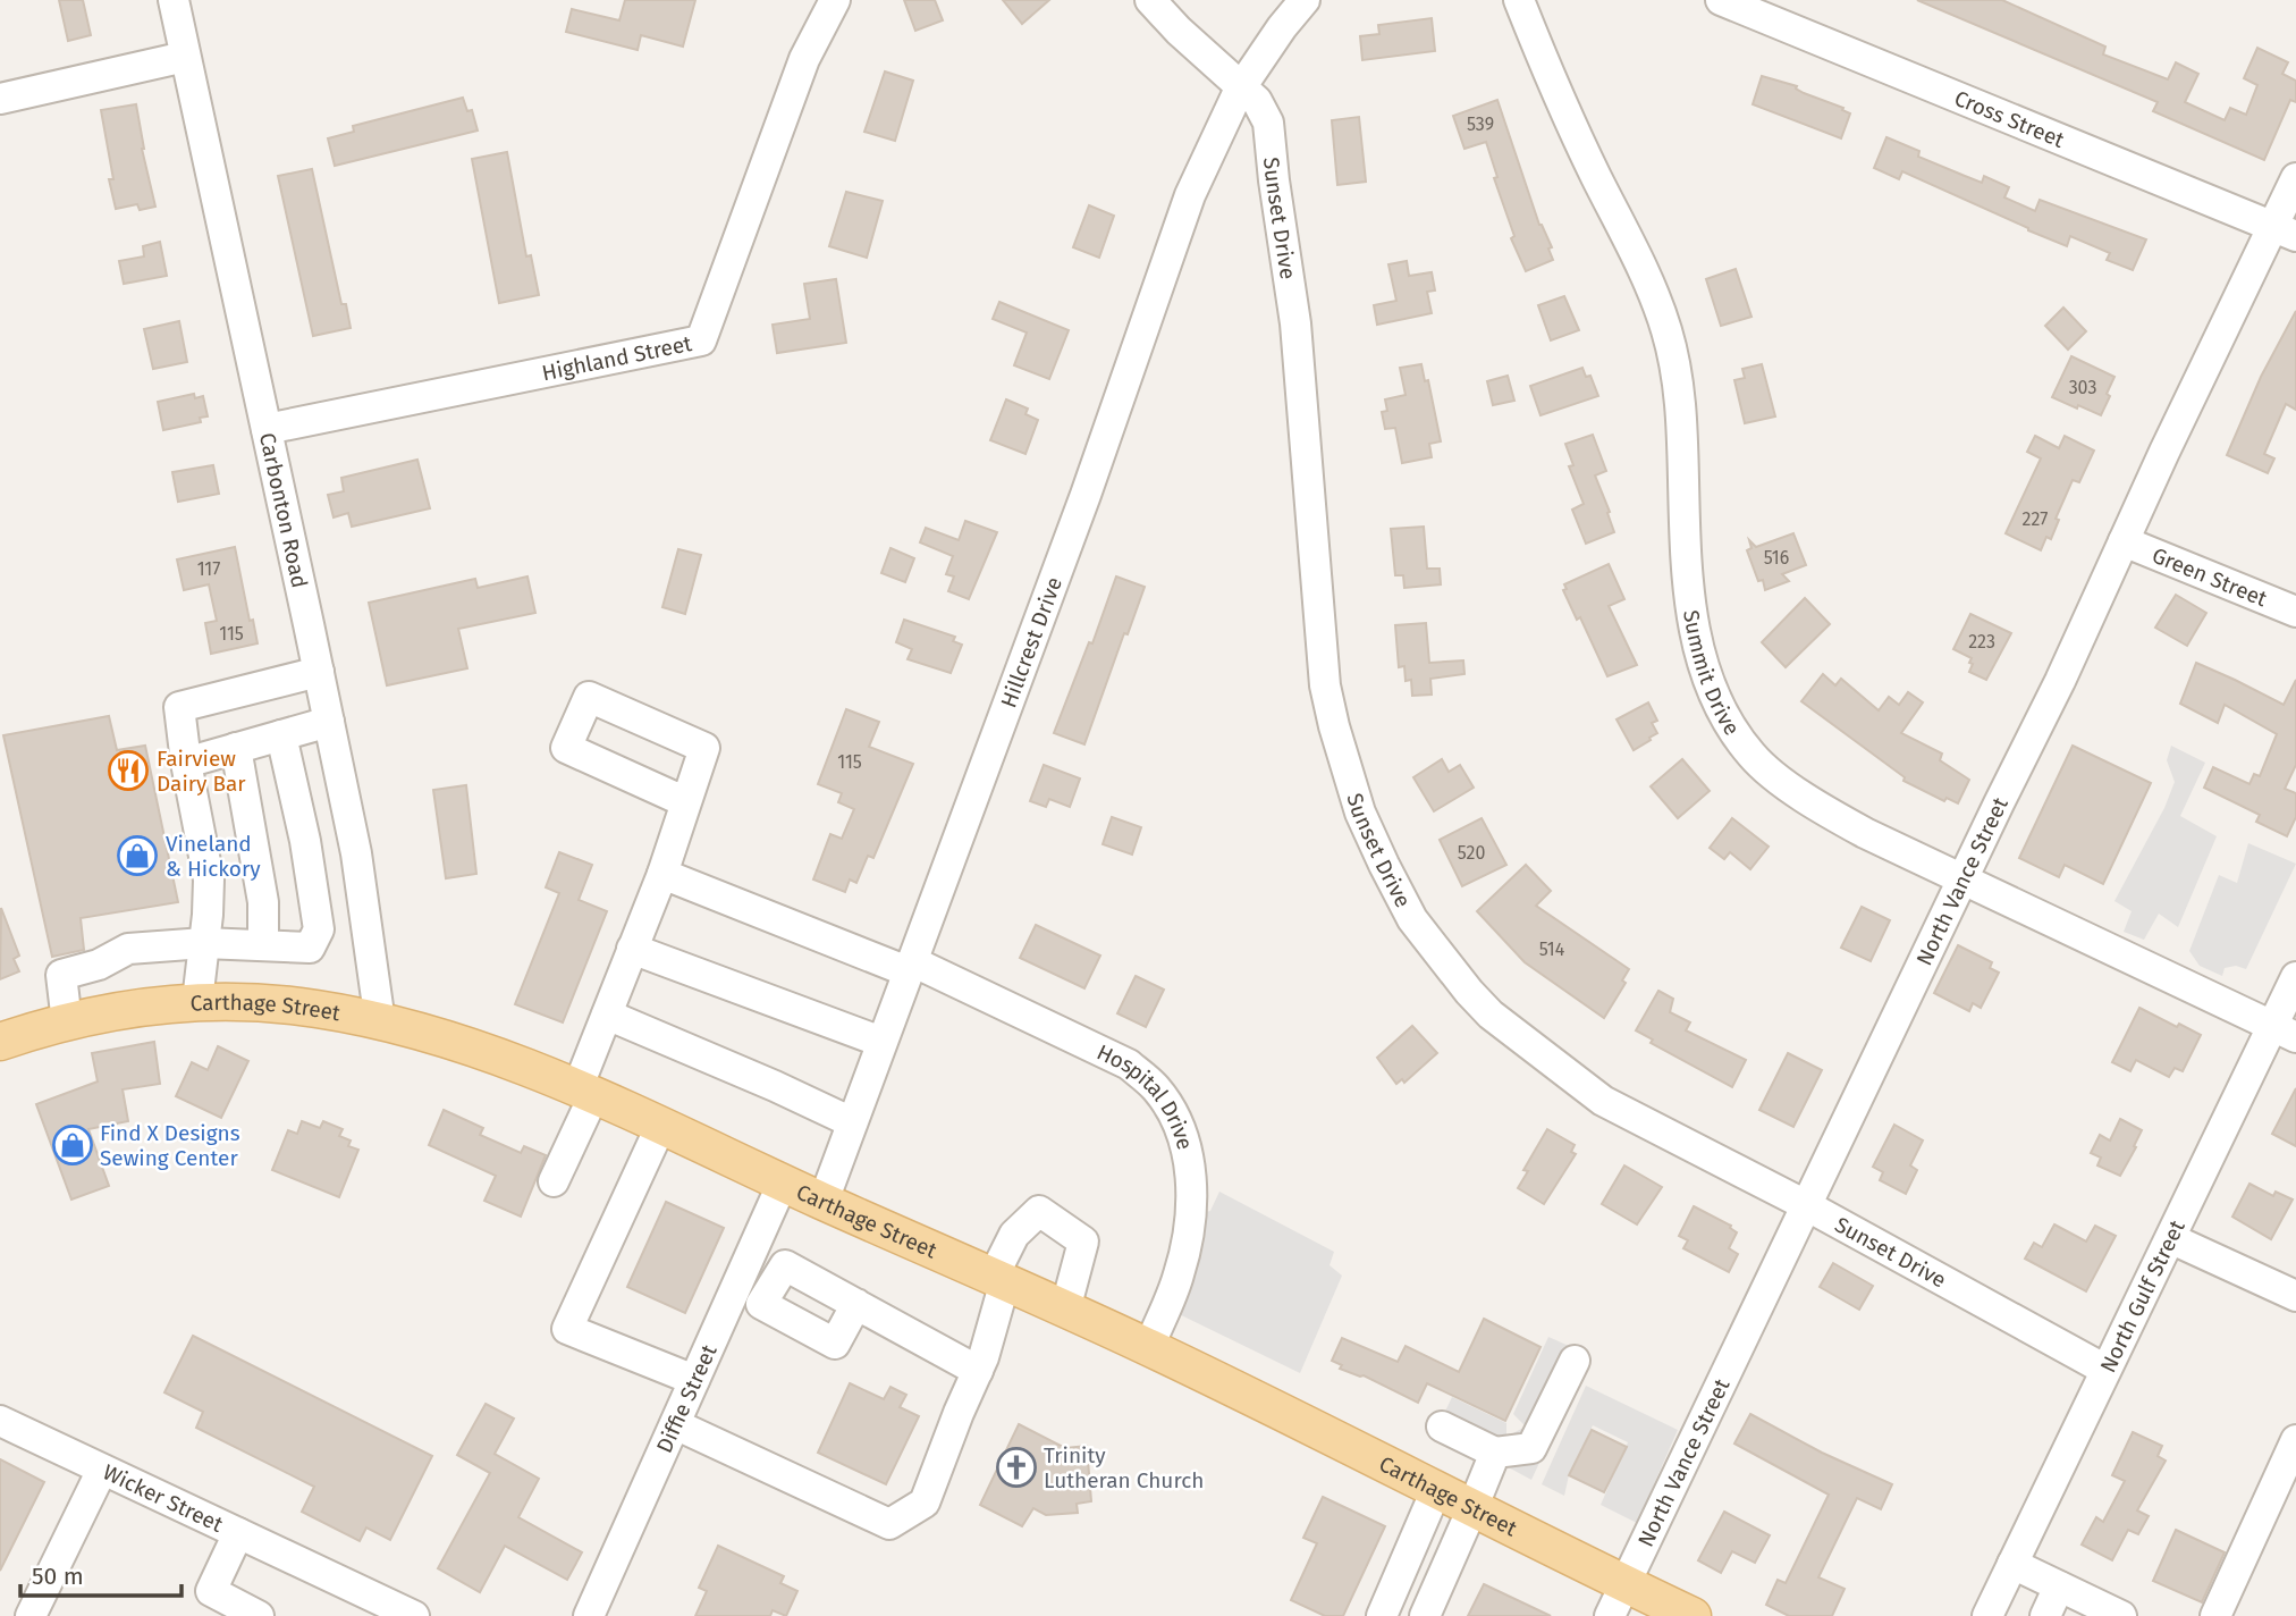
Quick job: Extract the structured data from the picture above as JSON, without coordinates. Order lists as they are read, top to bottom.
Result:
{
  "streets": {
    "main road": ["Carthage Street"],
    "street": [
      "Cross Street",
      "Sunset Drive",
      "Highland Street",
      "Carbonton Road",
      "Green Street",
      "Hillcrest Drive",
      "Summit Drive",
      "North Vance Street",
      "Hospital Drive",
      "North Gulf Street",
      "Diffie Street",
      "Wicker Street"
    ]
  },
  "crossings": [
    ["Cross Street", "North Vance Street"],
    ["Sunset Drive", "Hillcrest Drive"],
    ["Sunset Drive", "North Vance Street"],
    ["Sunset Drive", "North Gulf Street"],
    ["Highland Street", "Carbonton Road"],
    ["Carbonton Road", "Carthage Street"],
    ["Green Street", "North Vance Street"],
    ["Hillcrest Drive", "Carthage Street"],
    ["Hillcrest Drive", "Hospital Drive"],
    ["Summit Drive", "North Vance Street"],
    ["Summit Drive", "North Gulf Street"],
    ["North Vance Street", "Carthage Street"],
    ["Carthage Street", "Hospital Drive"],
    ["Carthage Street", "Diffie Street"]
  ],
  "places": {
    "restaurant": ["Fairview Dairy Bar"],
    "shop": ["Vineland & Hickory", "Find X Designs Sewing Center"],
    "church": ["Trinity Lutheran Church"]
  },
  "house_numbers": [
    "539",
    "303",
    "227",
    "516",
    "117",
    "115",
    "223",
    "115",
    "520",
    "514"
  ],
  "scale_bar": "50 m"
}
